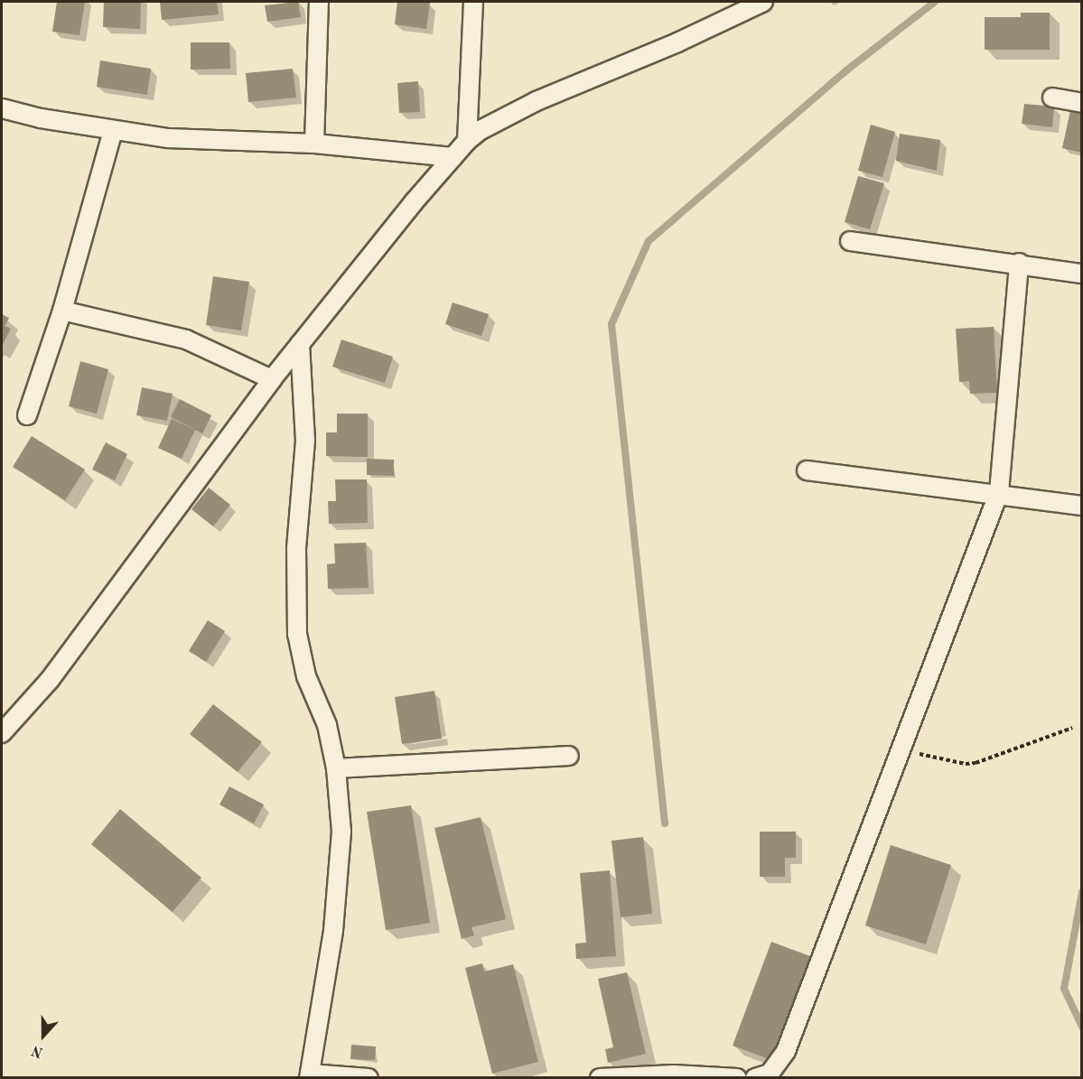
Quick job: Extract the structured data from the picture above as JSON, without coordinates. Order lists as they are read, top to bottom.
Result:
{
  "north": "bottom"
}
